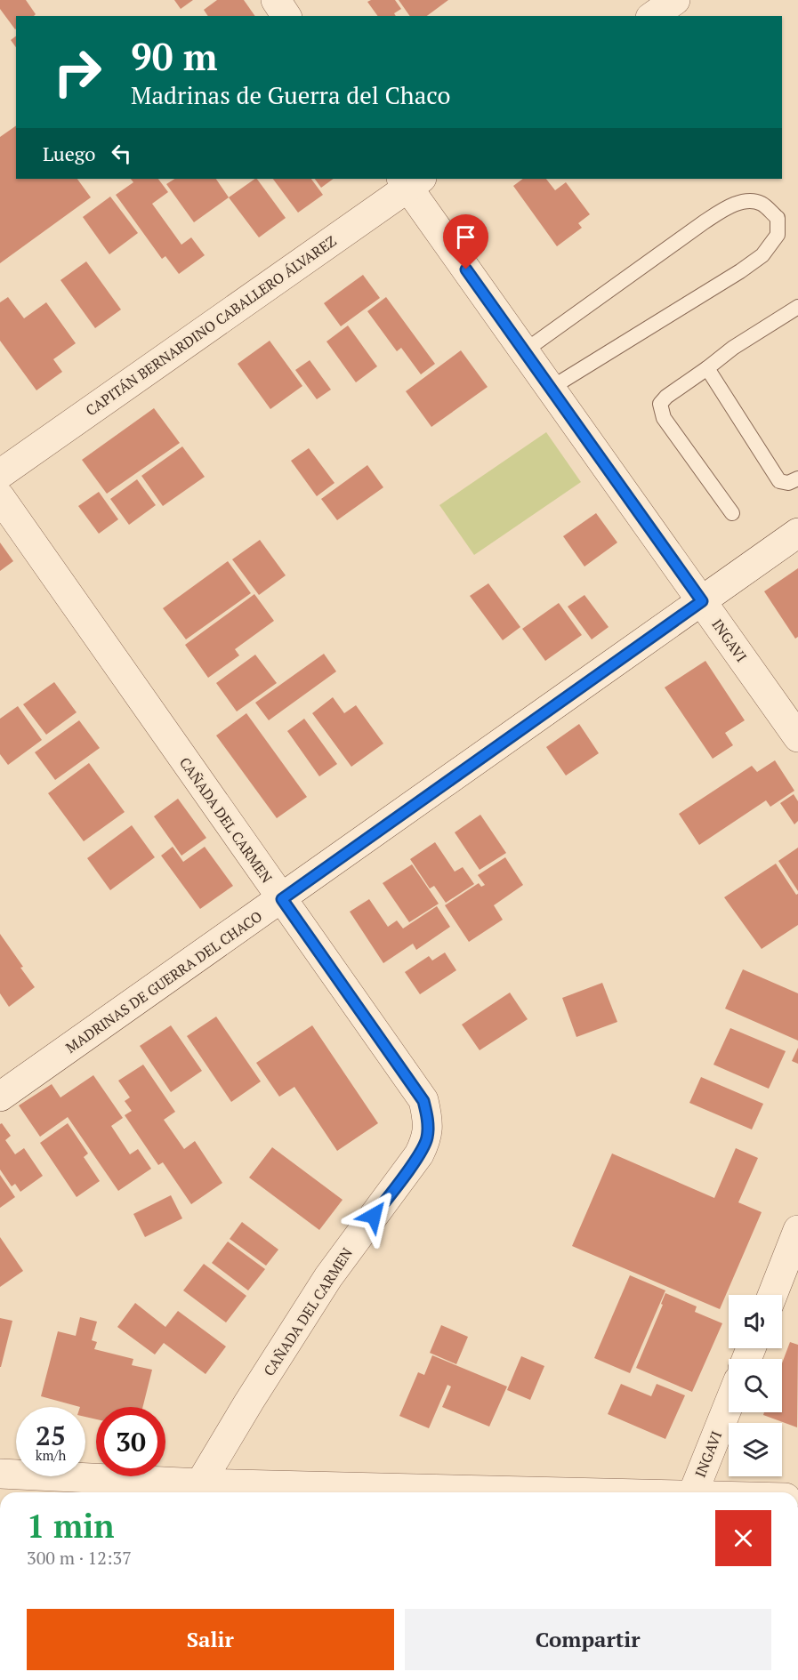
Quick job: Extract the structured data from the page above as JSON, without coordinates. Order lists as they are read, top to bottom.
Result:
{
  "streets": {
    "street": [
      "CAPITÁN BERNARDINO CABALLERO ÁLVAREZ",
      "INGAVI",
      "CAÑADA DEL CARMEN",
      "MADRINAS DE GUERRA DEL CHACO"
    ]
  },
  "crossings": [
    ["CAPITÁN BERNARDINO CABALLERO ÁLVAREZ", "INGAVI"],
    ["INGAVI", "MADRINAS DE GUERRA DEL CHACO"],
    ["CAÑADA DEL CARMEN", "MADRINAS DE GUERRA DEL CHACO"]
  ],
  "page": {
    "turn": ["90 m", "Madrinas de Guerra del Chaco"],
    "then": "Luego",
    "speed": "25 km/h",
    "limit": "30",
    "heading": ["1 min", "300 m · 12:37"],
    "buttons": ["Salir", "Compartir"]
  }
}
